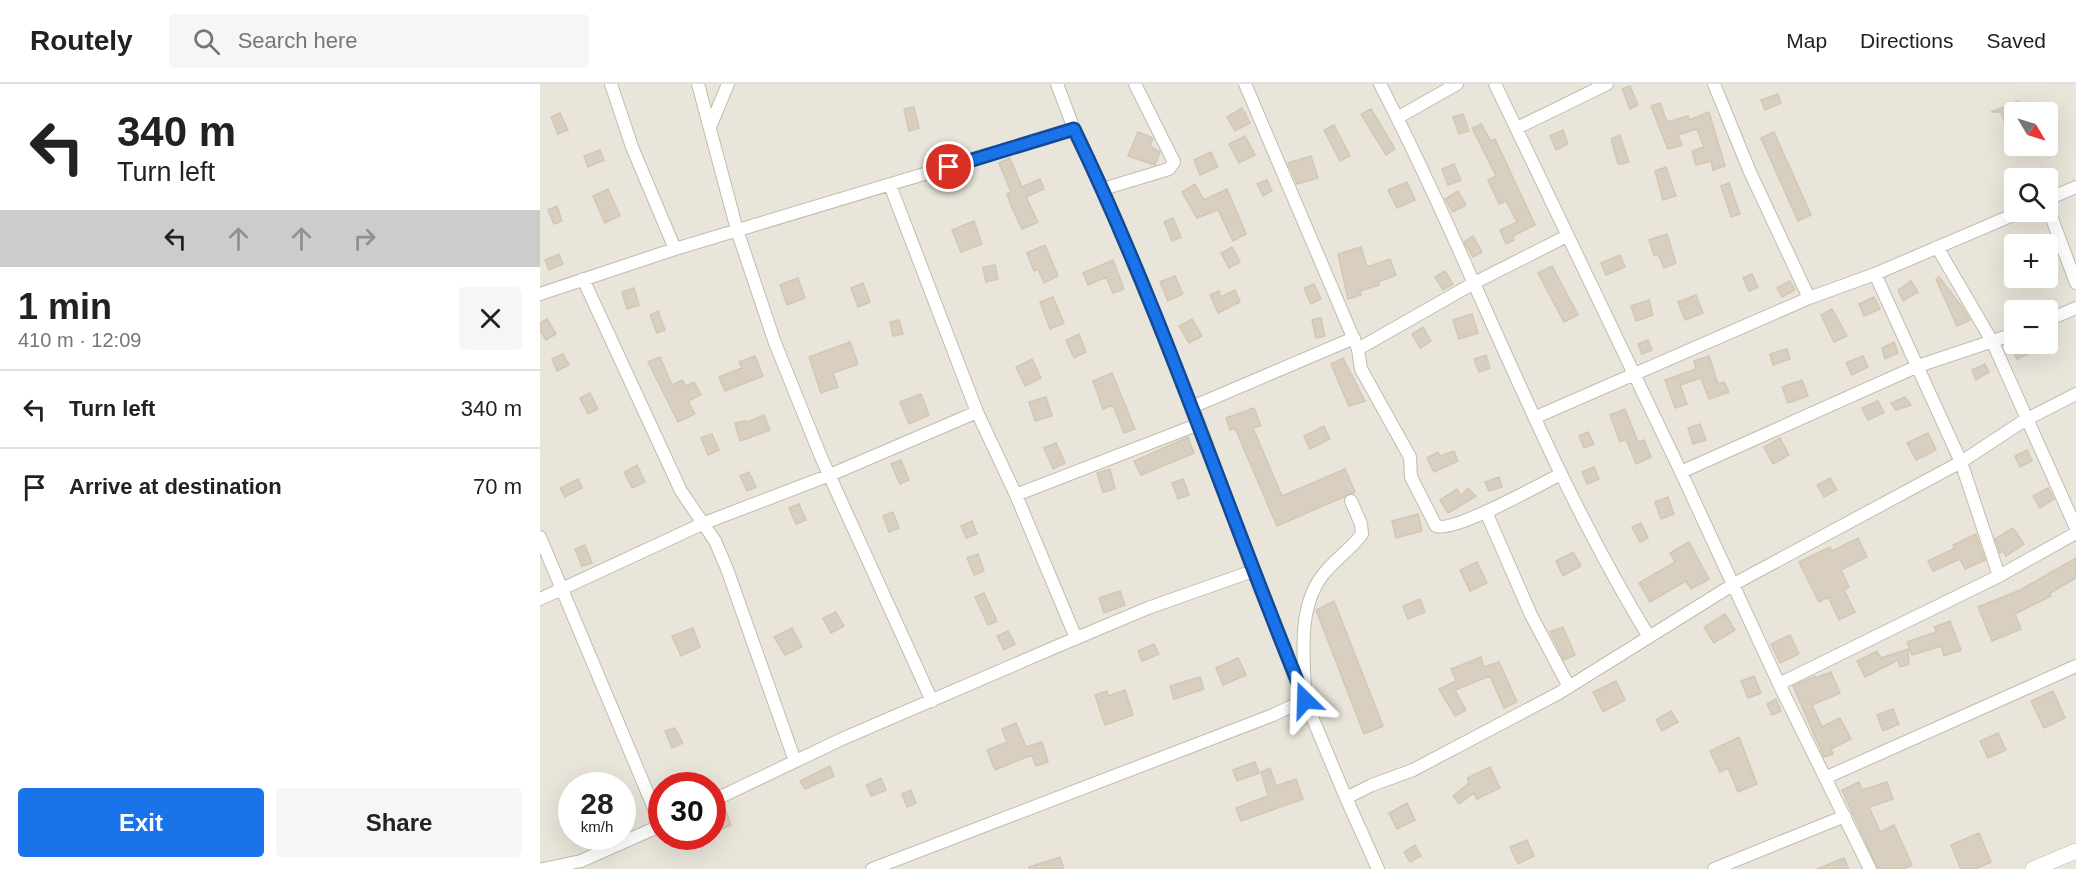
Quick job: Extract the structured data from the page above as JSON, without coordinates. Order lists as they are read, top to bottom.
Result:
{
  "north": "bottom right",
  "page": {
    "header": "Routely",
    "search": "Search here",
    "nav": ["Map", "Directions", "Saved"],
    "turn": ["340 m", "Turn left"],
    "map_buttons": ["+", "−"],
    "heading": ["1 min", "410 m · 12:09"],
    "list": [
      {
        "name": "Turn left",
        "value": "340 m"
      },
      {
        "name": "Arrive at destination",
        "value": "70 m"
      }
    ],
    "speed": "28 km/h",
    "limit": "30",
    "buttons": ["Exit", "Share"]
  }
}
